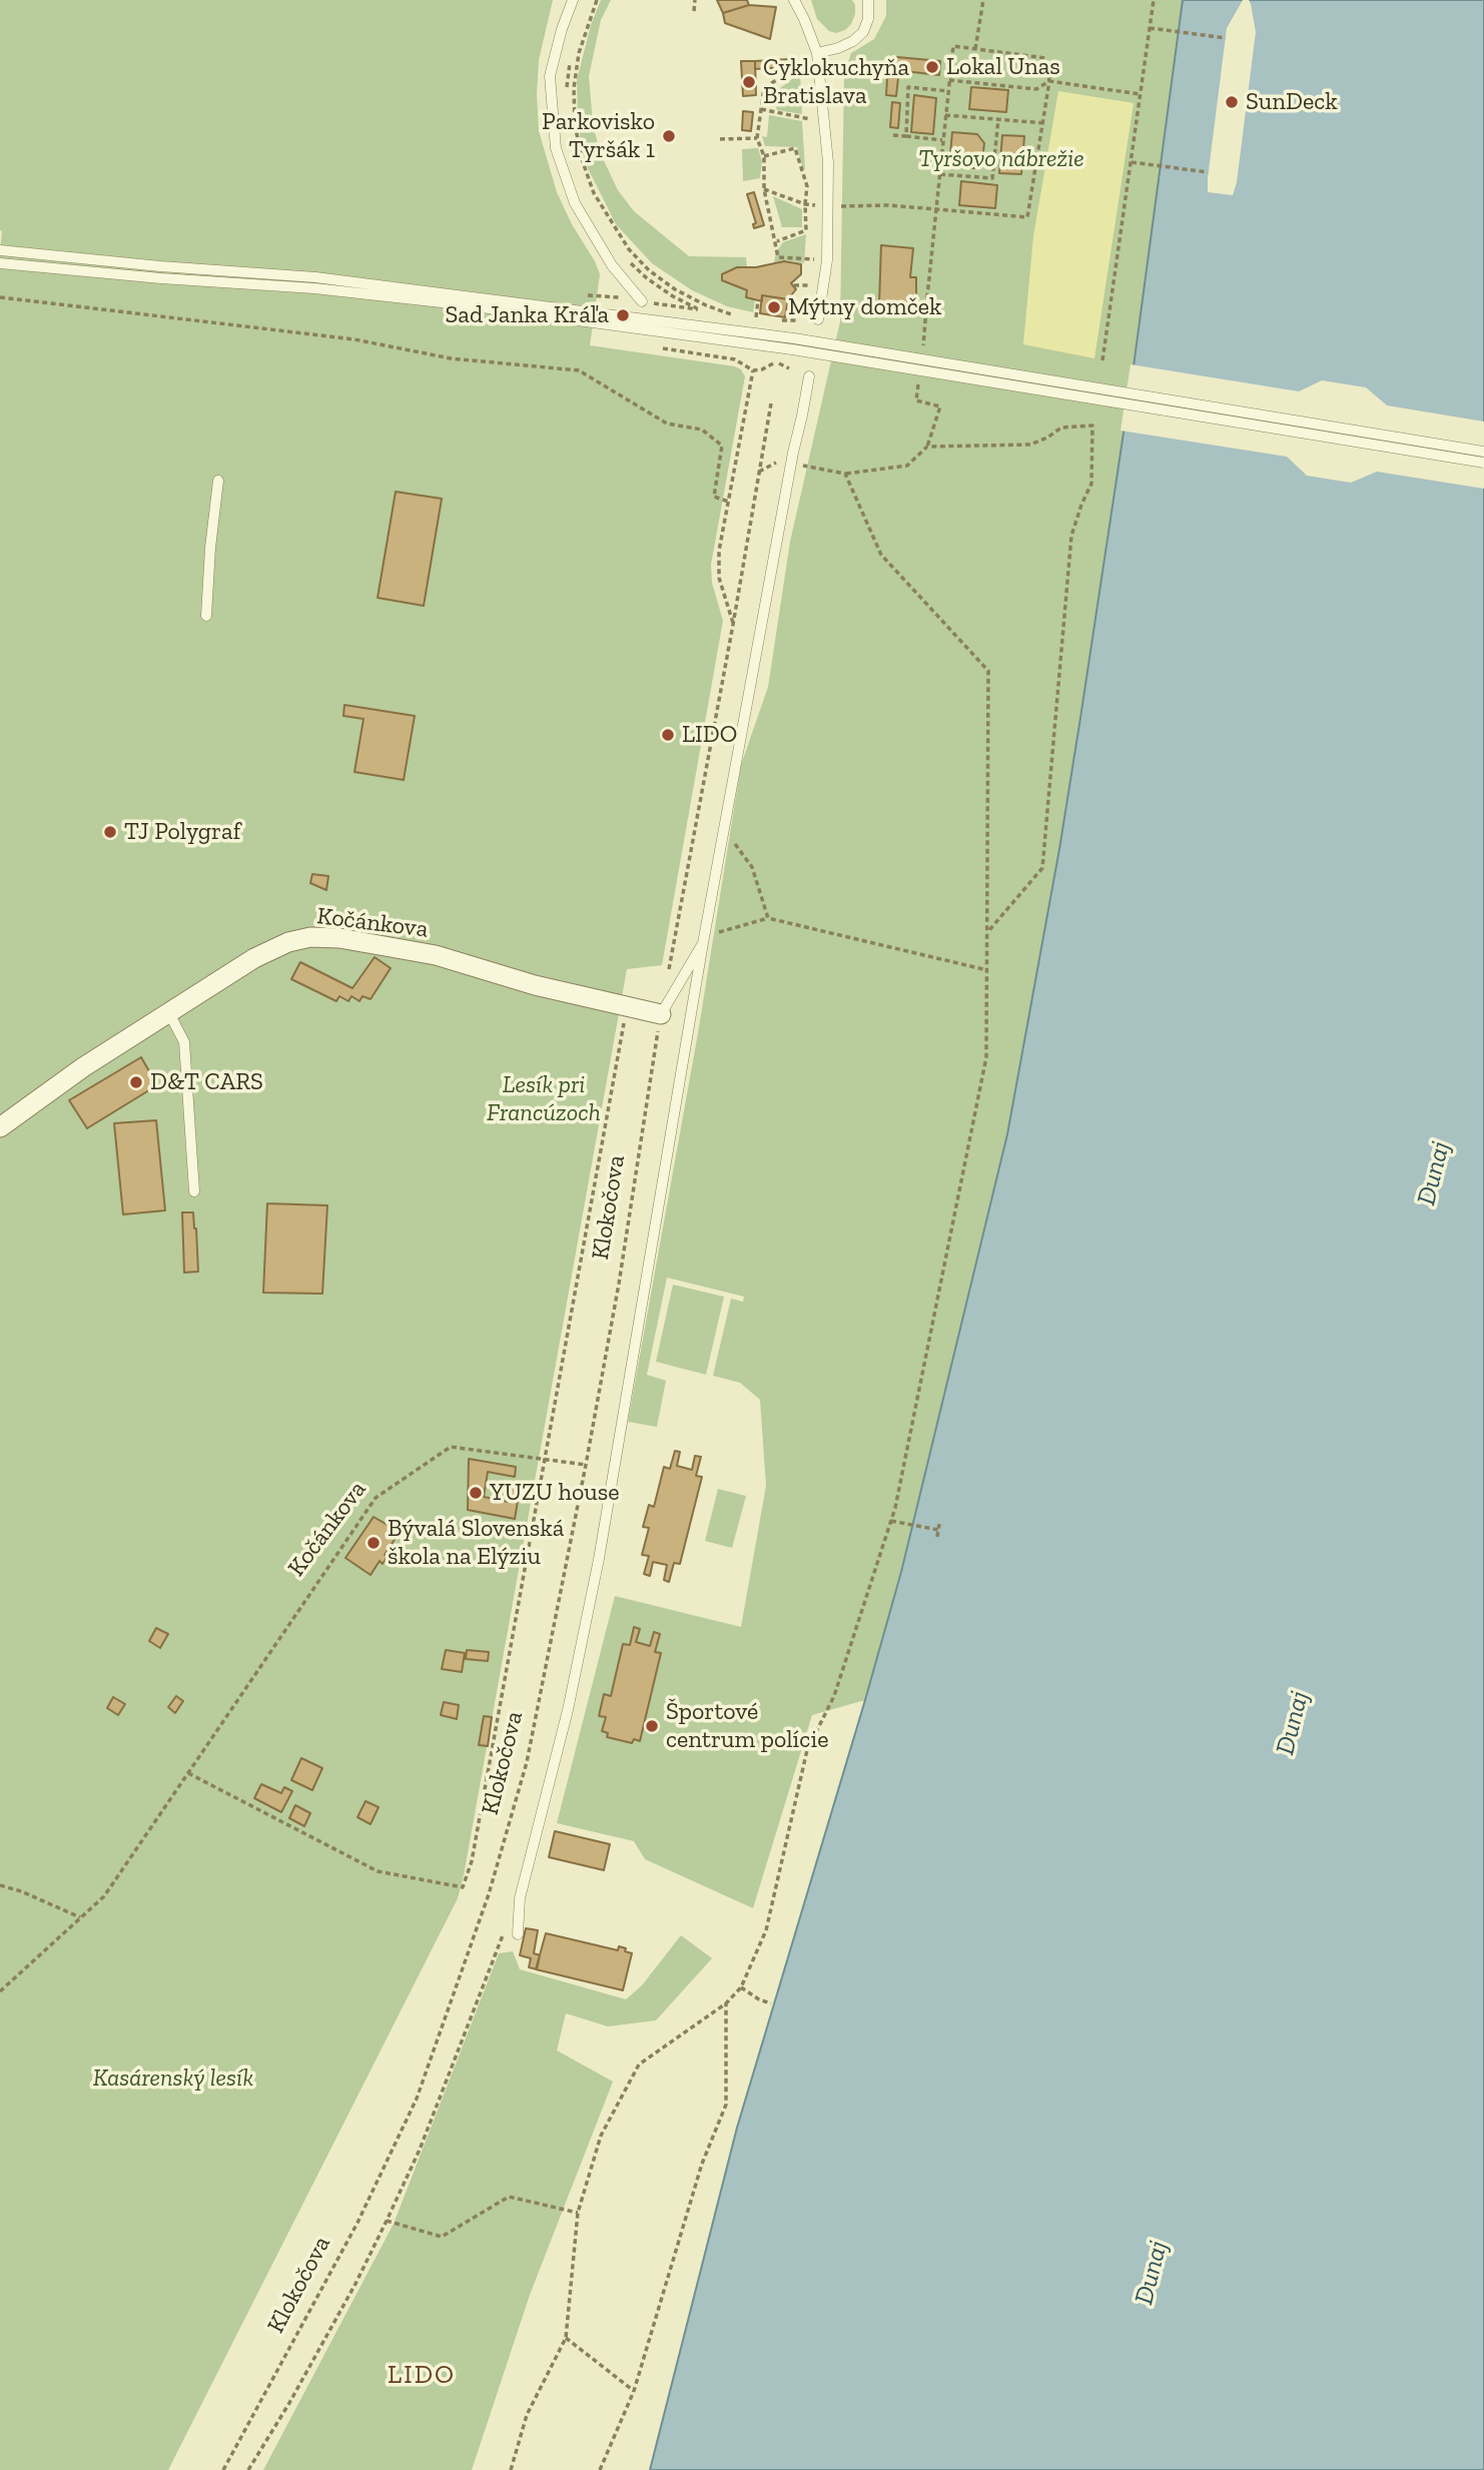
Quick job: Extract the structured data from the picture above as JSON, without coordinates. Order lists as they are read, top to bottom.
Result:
{
  "streets": {
    "street": ["Kočánkova"],
    "lane": ["Klokočova"]
  },
  "crossings": [
    ["Kočánkova", "Klokočova"]
  ],
  "districts": ["LIDO"],
  "water": ["Dunaj"],
  "parks": ["Tyršovo nábrežie", "Lesík pri Francúzoch", "Kasárenský lesík"],
  "places": [
    "Lokal Unas",
    "Cyklokuchyňa Bratislava",
    "SunDeck",
    "Parkovisko Tyršák 1",
    "Mýtny domček",
    "Sad Janka Kráľa",
    "LIDO",
    "TJ Polygraf",
    "D&T CARS",
    "YUZU house",
    "Bývalá Slovenská škola na Elýziu",
    "Športové centrum polície"
  ]
}
